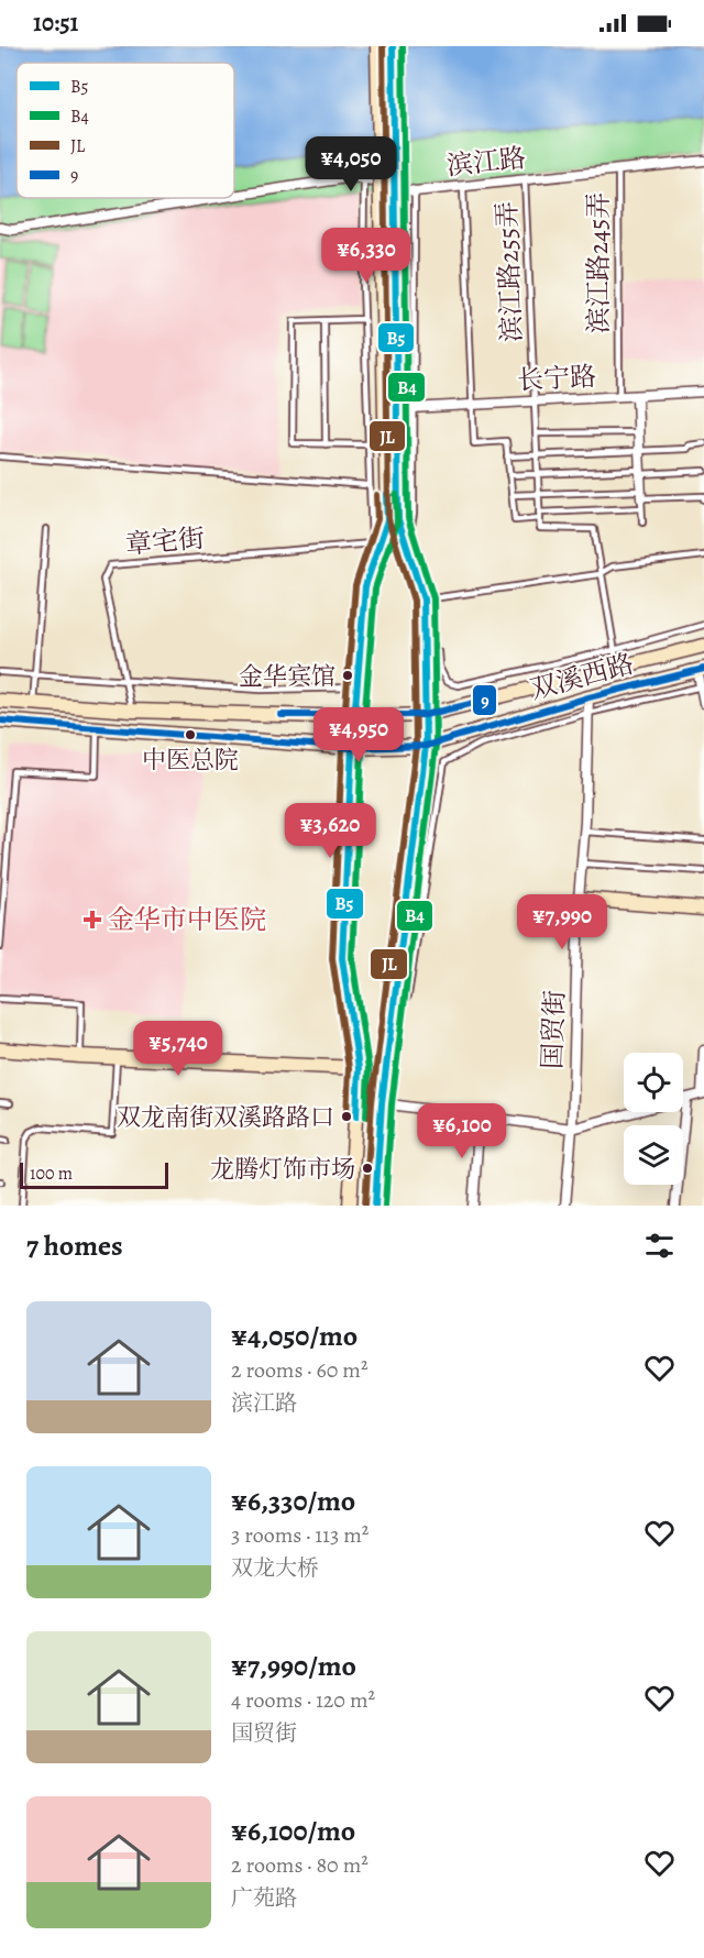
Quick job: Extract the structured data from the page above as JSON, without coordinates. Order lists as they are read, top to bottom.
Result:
{
  "streets": {
    "main road": ["双溪西路"],
    "street": ["滨江路", "长宁路", "国贸街"],
    "lane": ["滨江路245弄", "滨江路255弄", "章宅街"]
  },
  "crossings": [
    ["滨江路", "滨江路245弄"],
    ["滨江路", "滨江路255弄"],
    ["滨江路245弄", "长宁路"],
    ["滨江路255弄", "长宁路"],
    ["章宅街", "双溪西路"],
    ["双溪西路", "国贸街"]
  ],
  "places": {
    "other": [
      "金华宾馆",
      "中医总院",
      "双龙南街双溪路路口",
      "龙腾灯饰市场"
    ],
    "health": ["金华市中医院"]
  },
  "lines": [
    "transit line B5",
    "transit line B4",
    "transit line JL",
    "transit line 9"
  ],
  "legend": [
    "B5",
    "B4",
    "JL",
    "9"
  ],
  "scale_bar": "100 m",
  "page": {
    "status": "10:51",
    "price": [
      "¥4,050",
      "¥6,330",
      "¥4,950",
      "¥3,620",
      "¥7,990",
      "¥5,740",
      "¥6,100"
    ],
    "scale": "100 m",
    "heading": "7 homes",
    "list": [
      {
        "name": "¥4,050/mo",
        "note": "2 rooms · 60 m² · 滨江路"
      },
      {
        "name": "¥6,330/mo",
        "note": "3 rooms · 113 m² · 双龙大桥"
      },
      {
        "name": "¥7,990/mo",
        "note": "4 rooms · 120 m² · 国贸街"
      },
      {
        "name": "¥6,100/mo",
        "note": "2 rooms · 80 m² · 广苑路"
      }
    ]
  }
}
